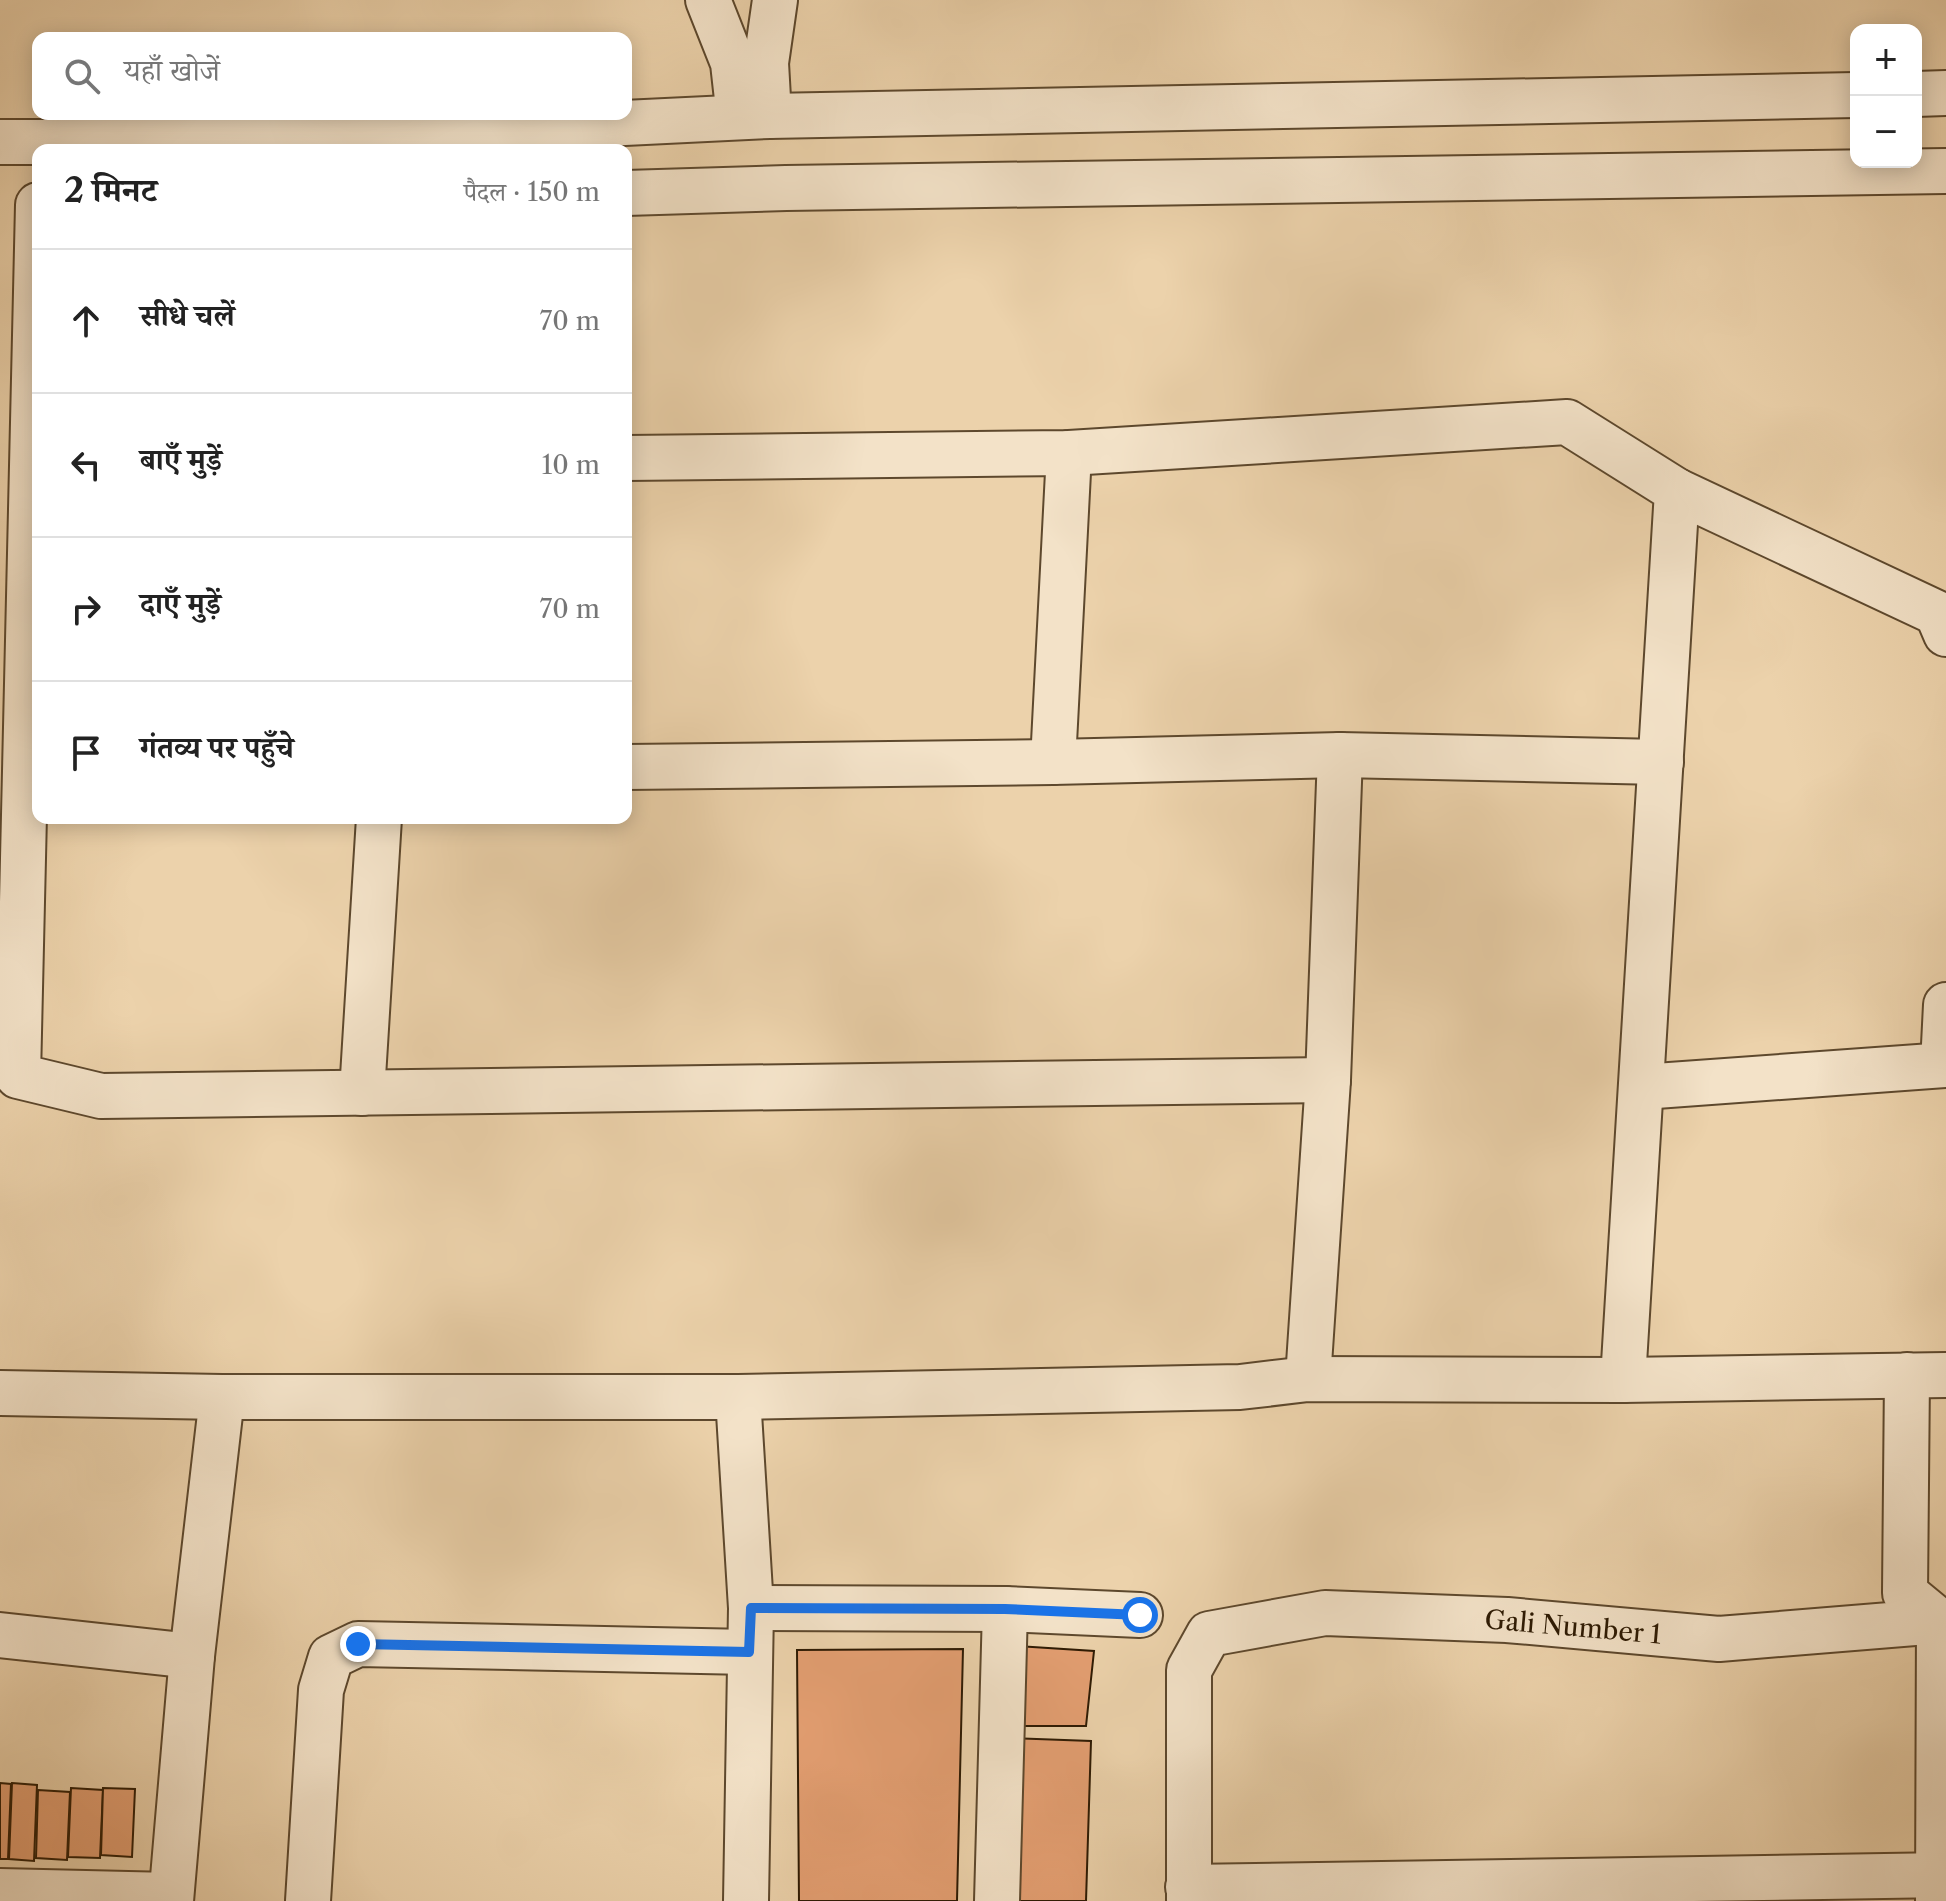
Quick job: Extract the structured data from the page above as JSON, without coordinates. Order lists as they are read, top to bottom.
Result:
{
  "streets": {
    "street": ["Gali Number 1"]
  },
  "page": {
    "map_buttons": ["+", "−"],
    "search": "यहाँ खोजें",
    "heading": ["2 मिनट", "पैदल · 150 m"],
    "list": [
      ["सीधे चलें", "70 m"],
      ["बाएँ मुड़ें", "10 m"],
      ["दाएँ मुड़ें", "70 m"],
      "गंतव्य पर पहुँचे"
    ]
  }
}
